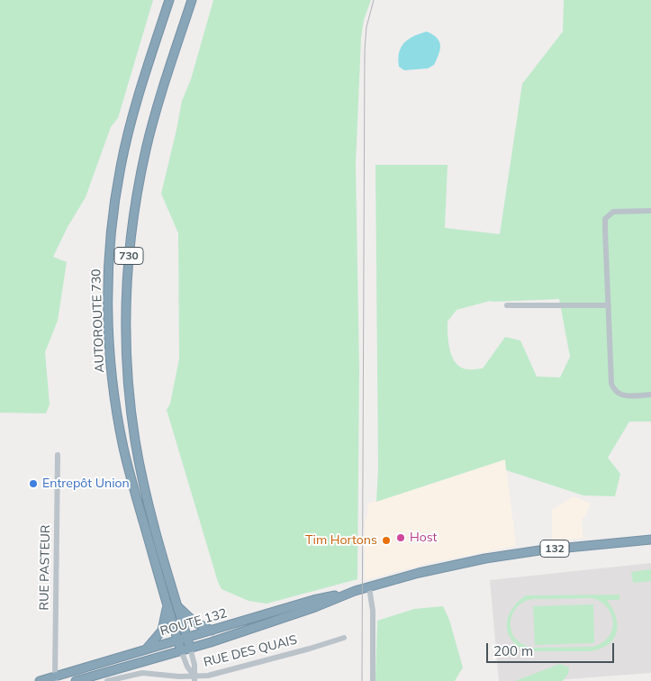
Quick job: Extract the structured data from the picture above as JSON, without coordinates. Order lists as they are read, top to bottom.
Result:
{
  "streets": {
    "highway": [
      "730",
      "AUTOROUTE 730",
      "132",
      "ROUTE 132"
    ],
    "street": ["RUE PASTEUR", "RUE DES QUAIS"]
  },
  "crossings": [
    ["730", "ROUTE 132"],
    ["AUTOROUTE 730", "ROUTE 132"],
    ["RUE PASTEUR", "ROUTE 132"]
  ],
  "places": ["Entrepôt Union", "Host", "Tim Hortons"],
  "scale_bar": "200 m"
}
